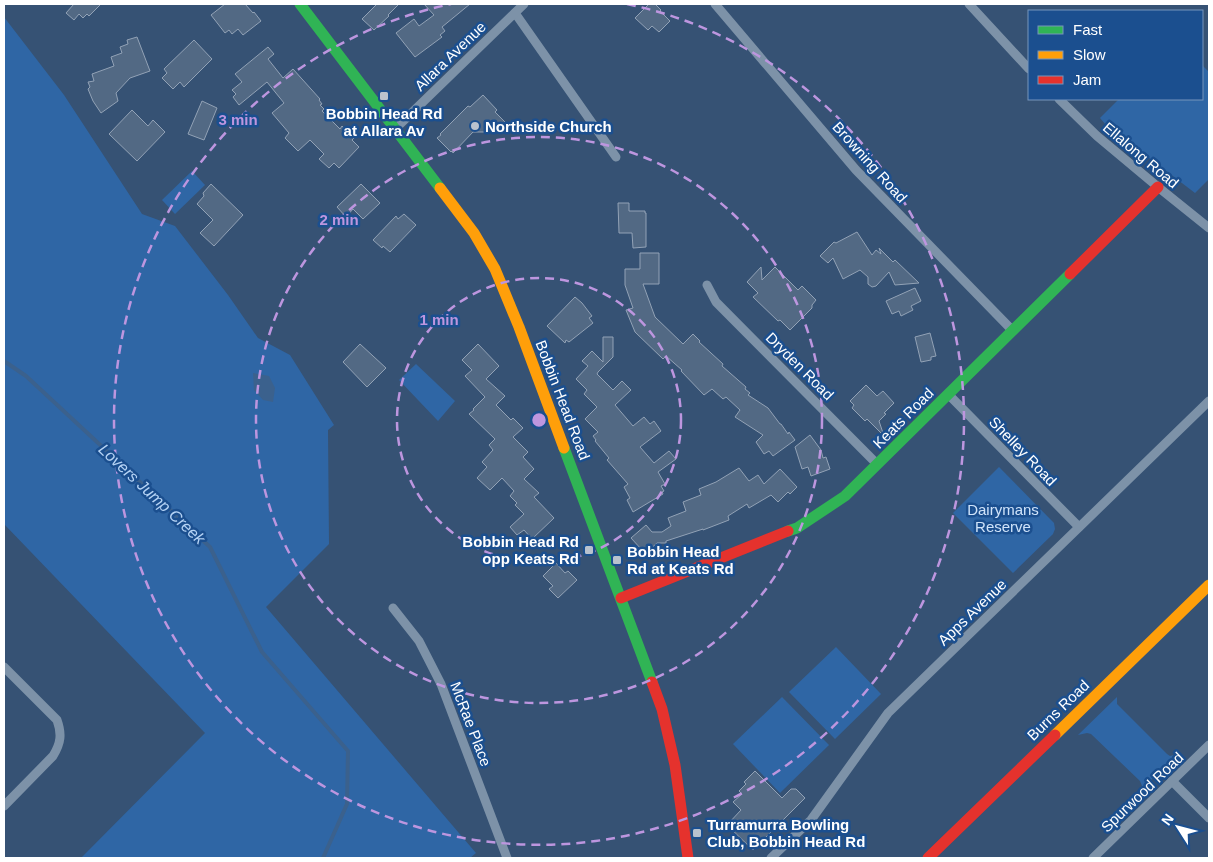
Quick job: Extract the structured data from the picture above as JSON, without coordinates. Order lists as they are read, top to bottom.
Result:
{
  "streets": {
    "main road": ["Bobbin Head Road", "Keats Road", "Burns Road"],
    "street": [
      "Allara Avenue",
      "Ellalong Road",
      "Browning Road",
      "Dryden Road",
      "Shelley Road",
      "Apps Avenue",
      "McRae Place",
      "Spurwood Road"
    ]
  },
  "crossings": [
    ["Allara Avenue", "Bobbin Head Road"],
    ["Ellalong Road", "Keats Road"],
    ["Browning Road", "Keats Road"],
    ["Dryden Road", "Keats Road"],
    ["Bobbin Head Road", "Keats Road"],
    ["Keats Road", "Shelley Road"],
    ["Shelley Road", "Apps Avenue"]
  ],
  "water": ["Lovers Jump Creek"],
  "parks": ["Dairymans Reserve"],
  "places": {
    "transit": [
      "Bobbin Head Rd at Allara Av",
      "Bobbin Head Rd opp Keats Rd",
      "Bobbin Head Rd at Keats Rd",
      "Turramurra Bowling Club, Bobbin Head Rd"
    ],
    "other": ["Northside Church"]
  },
  "legend": ["Fast", "Slow", "Jam"],
  "north": "top left",
  "rings": ["3 min", "2 min", "1 min"]
}
